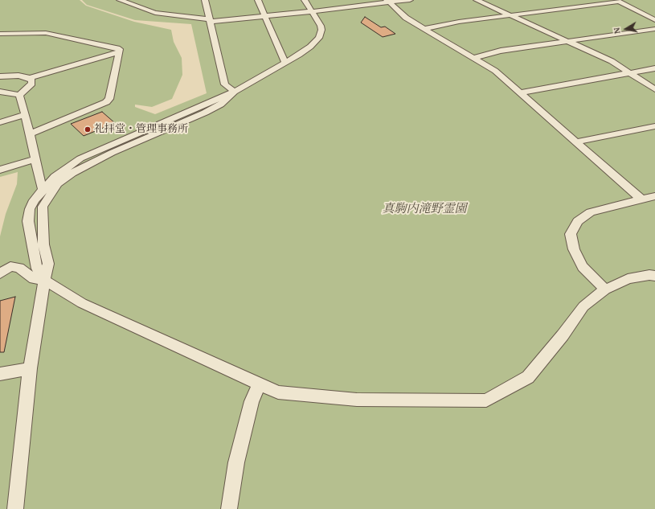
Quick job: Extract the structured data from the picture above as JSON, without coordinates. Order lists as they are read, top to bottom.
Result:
{
  "parks": ["真駒内滝野霊園"],
  "places": ["礼拝堂・管理事務所"],
  "north": "left"
}
